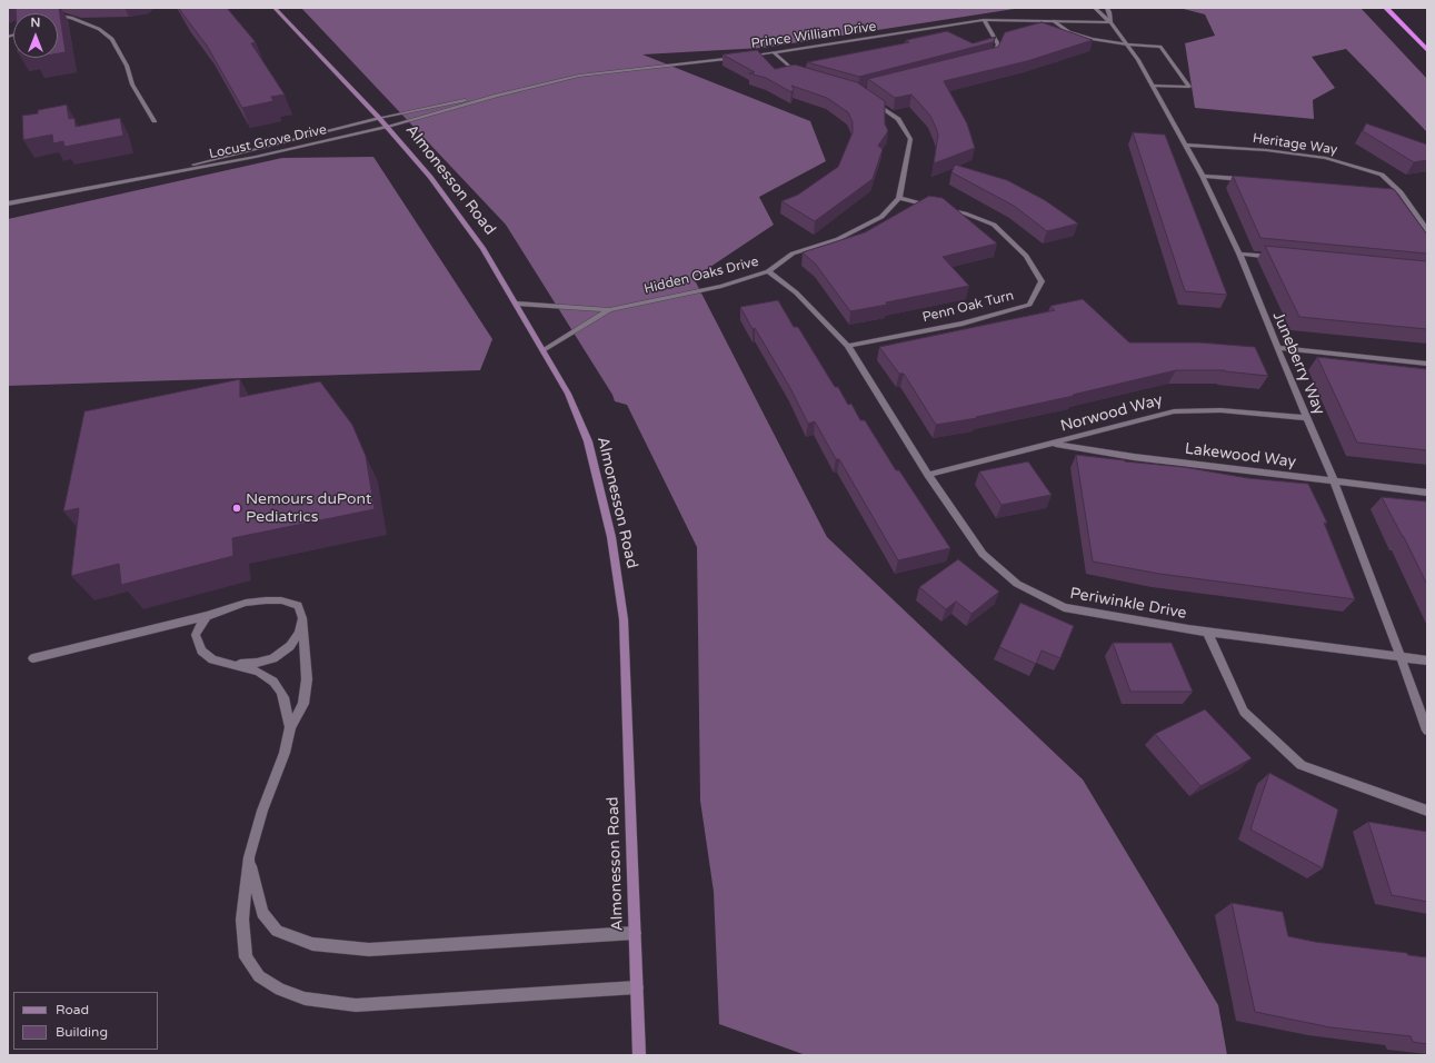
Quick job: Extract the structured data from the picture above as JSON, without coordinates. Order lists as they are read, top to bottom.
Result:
{
  "streets": {
    "main road": ["Almonesson Road"],
    "street": [
      "Prince William Drive",
      "Locust Grove Drive",
      "Heritage Way",
      "Hidden Oaks Drive",
      "Penn Oak Turn",
      "Juneberry Way",
      "Norwood Way",
      "Lakewood Way",
      "Periwinkle Drive"
    ]
  },
  "crossings": [
    ["Prince William Drive", "Locust Grove Drive"],
    ["Prince William Drive", "Almonesson Road"],
    ["Prince William Drive", "Juneberry Way"],
    ["Locust Grove Drive", "Almonesson Road"],
    ["Heritage Way", "Juneberry Way"],
    ["Almonesson Road", "Hidden Oaks Drive"],
    ["Hidden Oaks Drive", "Periwinkle Drive"],
    ["Penn Oak Turn", "Periwinkle Drive"],
    ["Juneberry Way", "Norwood Way"],
    ["Juneberry Way", "Lakewood Way"],
    ["Juneberry Way", "Periwinkle Drive"],
    ["Norwood Way", "Lakewood Way"],
    ["Norwood Way", "Periwinkle Drive"]
  ],
  "places": ["Nemours duPont Pediatrics"],
  "legend": ["Road", "Building"],
  "north": "top"
}
